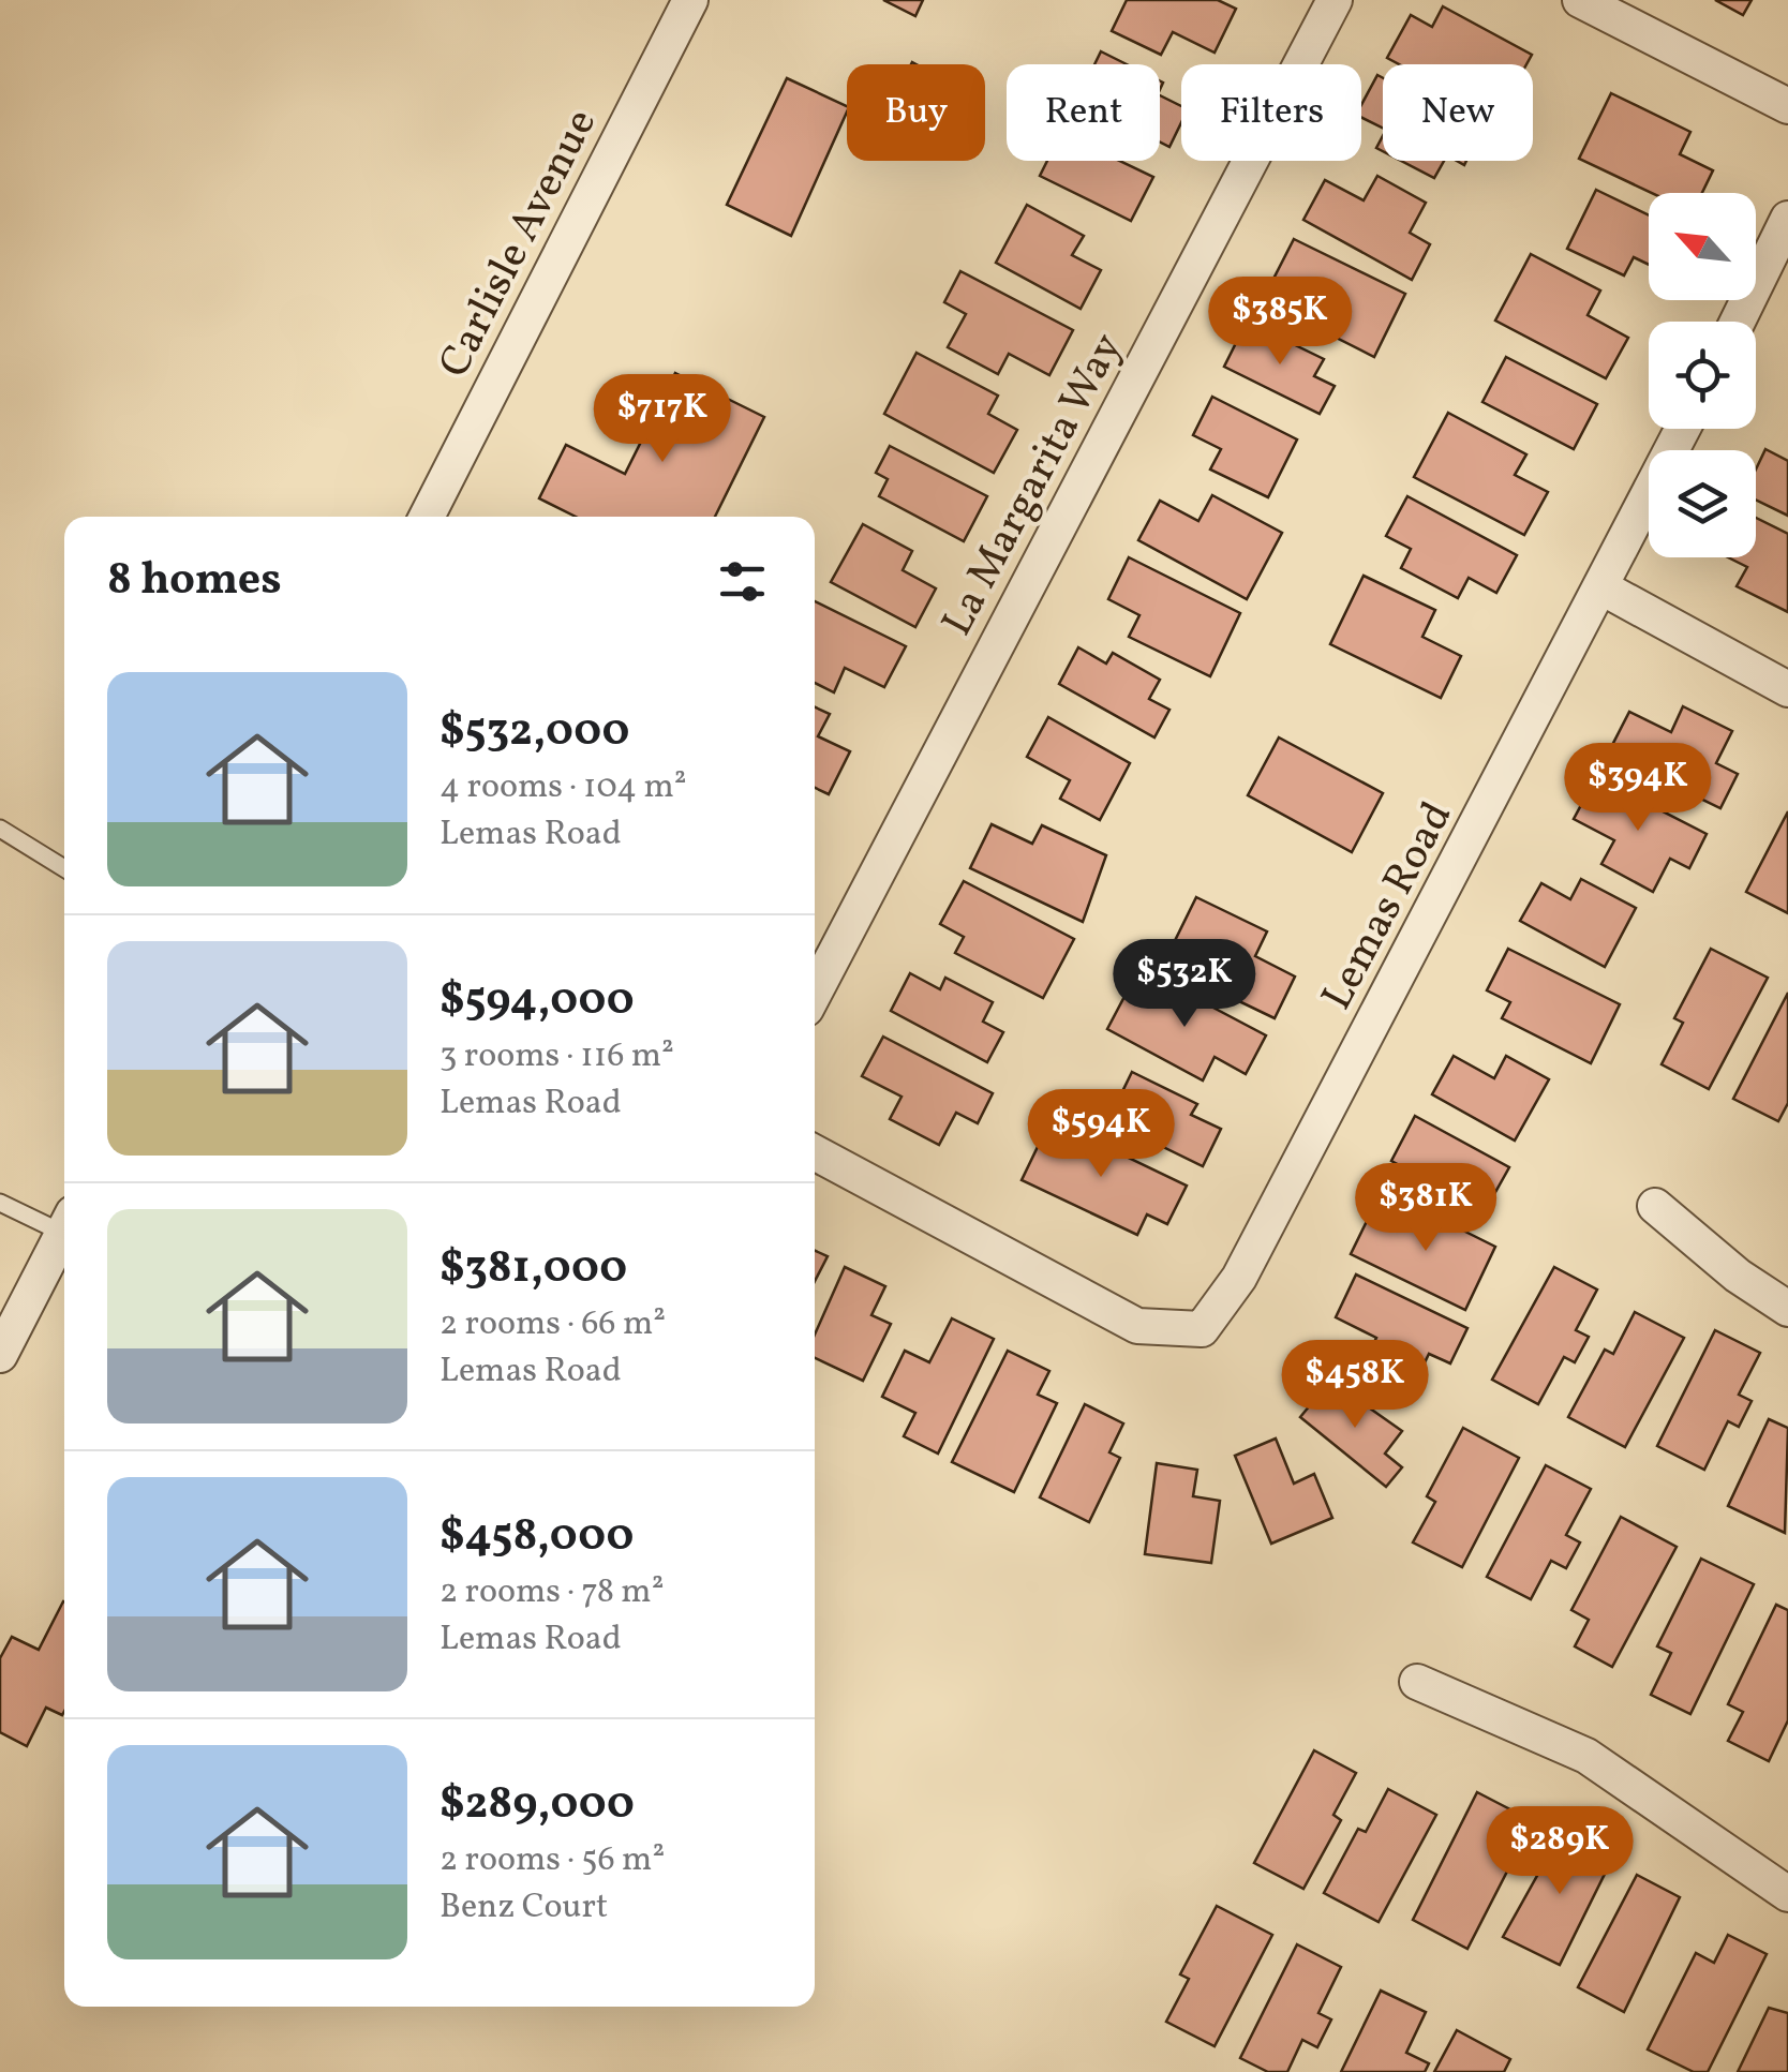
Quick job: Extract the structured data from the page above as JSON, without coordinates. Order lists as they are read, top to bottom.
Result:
{
  "streets": {
    "street": ["Carlisle Avenue", "La Margarita Way", "Lemas Road"]
  },
  "north": "top left",
  "page": {
    "chip": [
      "Buy",
      "Rent",
      "Filters",
      "New"
    ],
    "price": [
      "$385K",
      "$717K",
      "$394K",
      "$532K",
      "$594K",
      "$381K",
      "$458K",
      "$289K"
    ],
    "heading": "8 homes",
    "list": [
      {
        "name": "$532,000",
        "note": "4 rooms · 104 m² · Lemas Road"
      },
      {
        "name": "$594,000",
        "note": "3 rooms · 116 m² · Lemas Road"
      },
      {
        "name": "$381,000",
        "note": "2 rooms · 66 m² · Lemas Road"
      },
      {
        "name": "$458,000",
        "note": "2 rooms · 78 m² · Lemas Road"
      },
      {
        "name": "$289,000",
        "note": "2 rooms · 56 m² · Benz Court"
      }
    ]
  }
}
